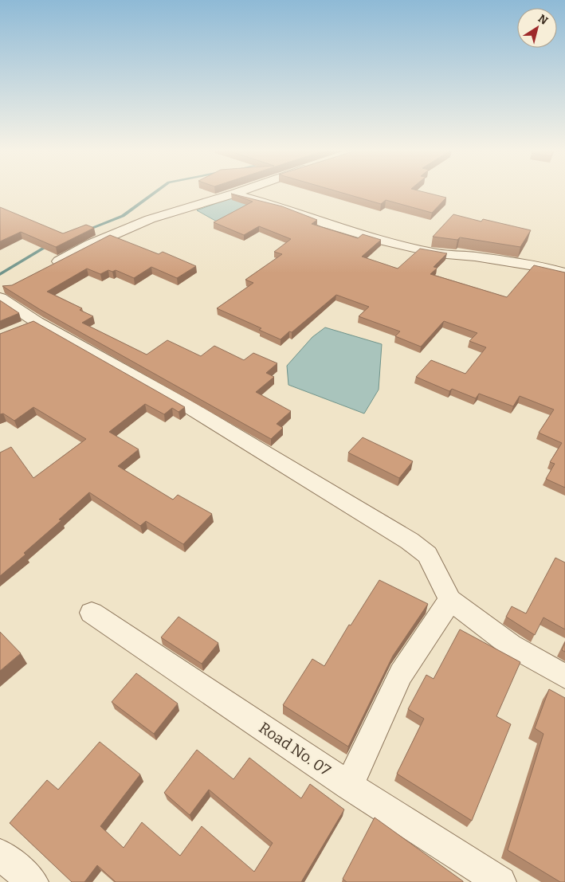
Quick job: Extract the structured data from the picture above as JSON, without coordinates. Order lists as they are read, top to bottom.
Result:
{
  "streets": {
    "street": ["Road No. 07"]
  },
  "north": "top right"
}
